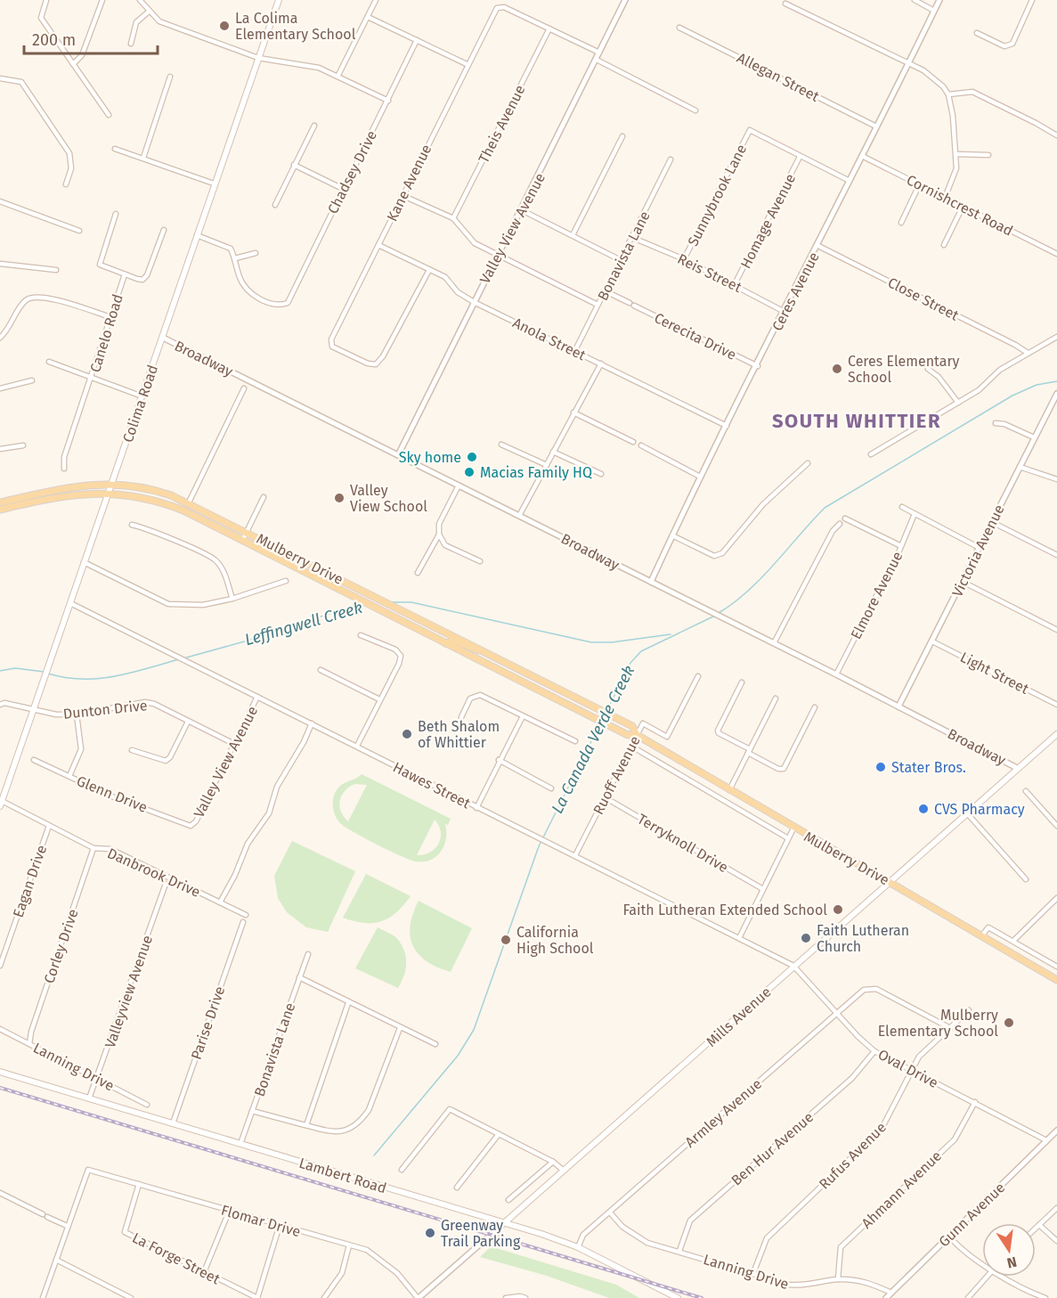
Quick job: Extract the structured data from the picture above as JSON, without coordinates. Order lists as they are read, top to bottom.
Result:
{
  "streets": {
    "main road": [
      "Colima Road",
      "Mulberry Drive",
      "Mills Avenue",
      "Lambert Road"
    ],
    "street": [
      "Allegan Street",
      "Theis Avenue",
      "Chadsey Drive",
      "Kane Avenue",
      "Sunnybrook Lane",
      "Cornishcrest Road",
      "Homage Avenue",
      "Valley View Avenue",
      "Bonavista Lane",
      "Reis Street",
      "Ceres Avenue",
      "Close Street",
      "Canelo Road",
      "Cerecita Drive",
      "Anola Street",
      "Broadway",
      "Victoria Avenue",
      "Elmore Avenue",
      "Light Street",
      "Dunton Drive",
      "Ruoff Avenue",
      "Hawes Street",
      "Glenn Drive",
      "Terryknoll Drive",
      "Danbrook Drive",
      "Eagan Drive",
      "Corley Drive",
      "Valleyview Avenue",
      "Parise Drive",
      "Lanning Drive",
      "Oval Drive",
      "Armley Avenue",
      "Ben Hur Avenue",
      "Rufus Avenue",
      "Ahmann Avenue",
      "Gunn Avenue",
      "Flomar Drive",
      "La Forge Street"
    ]
  },
  "crossings": [
    ["Allegan Street", "Ceres Avenue"],
    ["Theis Avenue", "Kane Avenue"],
    ["Kane Avenue", "Anola Street"],
    ["Sunnybrook Lane", "Homage Avenue"],
    ["Sunnybrook Lane", "Reis Street"],
    ["Cornishcrest Road", "Ceres Avenue"],
    ["Homage Avenue", "Reis Street"],
    ["Valley View Avenue", "Anola Street"],
    ["Valley View Avenue", "Broadway"],
    ["Valley View Avenue", "Dunton Drive"],
    ["Valley View Avenue", "Hawes Street"],
    ["Valley View Avenue", "Glenn Drive"],
    ["Bonavista Lane", "Reis Street"],
    ["Bonavista Lane", "Cerecita Drive"],
    ["Bonavista Lane", "Anola Street"],
    ["Bonavista Lane", "Lambert Road"],
    ["Reis Street", "Ceres Avenue"],
    ["Ceres Avenue", "Close Street"],
    ["Ceres Avenue", "Cerecita Drive"],
    ["Ceres Avenue", "Anola Street"],
    ["Ceres Avenue", "Broadway"],
    ["Broadway", "Colima Road"],
    ["Broadway", "Victoria Avenue"],
    ["Broadway", "Elmore Avenue"],
    ["Broadway", "Mills Avenue"],
    ["Colima Road", "Mulberry Drive"],
    ["Colima Road", "Dunton Drive"],
    ["Colima Road", "Hawes Street"],
    ["Colima Road", "Danbrook Drive"],
    ["Victoria Avenue", "Light Street"],
    ["Mulberry Drive", "Ruoff Avenue"],
    ["Mulberry Drive", "Mills Avenue"],
    ["Ruoff Avenue", "Hawes Street"],
    ["Ruoff Avenue", "Terryknoll Drive"],
    ["Hawes Street", "Mills Avenue"],
    ["Hawes Street", "Oval Drive"],
    ["Danbrook Drive", "Eagan Drive"],
    ["Danbrook Drive", "Corley Drive"],
    ["Corley Drive", "Lanning Drive"],
    ["Valleyview Avenue", "Lanning Drive"],
    ["Valleyview Avenue", "Lambert Road"],
    ["Mills Avenue", "Oval Drive"],
    ["Mills Avenue", "Lambert Road"],
    ["Mills Avenue", "Flomar Drive"],
    ["Parise Drive", "Lambert Road"],
    ["Lanning Drive", "Armley Avenue"],
    ["Lanning Drive", "Ben Hur Avenue"],
    ["Lanning Drive", "Rufus Avenue"],
    ["Lanning Drive", "Ahmann Avenue"],
    ["Lanning Drive", "Gunn Avenue"],
    ["Oval Drive", "Armley Avenue"],
    ["Oval Drive", "Ben Hur Avenue"],
    ["Oval Drive", "Rufus Avenue"],
    ["Oval Drive", "Ahmann Avenue"],
    ["Oval Drive", "Gunn Avenue"],
    ["Armley Avenue", "Rufus Avenue"],
    ["Armley Avenue", "Lambert Road"],
    ["Flomar Drive", "La Forge Street"]
  ],
  "districts": ["SOUTH WHITTIER"],
  "water": ["Leffingwell Creek", "La Canada Verde Creek"],
  "places": [
    "La Colima Elementary School",
    "Ceres Elementary School",
    "Sky home",
    "Macias Family HQ",
    "Valley View School",
    "Beth Shalom of Whittier",
    "Stater Bros.",
    "CVS Pharmacy",
    "Faith Lutheran Extended School",
    "Faith Lutheran Church",
    "California High School",
    "Mulberry Elementary School",
    "Greenway Trail Parking"
  ],
  "scale_bar": "200 m",
  "north": "bottom"
}
